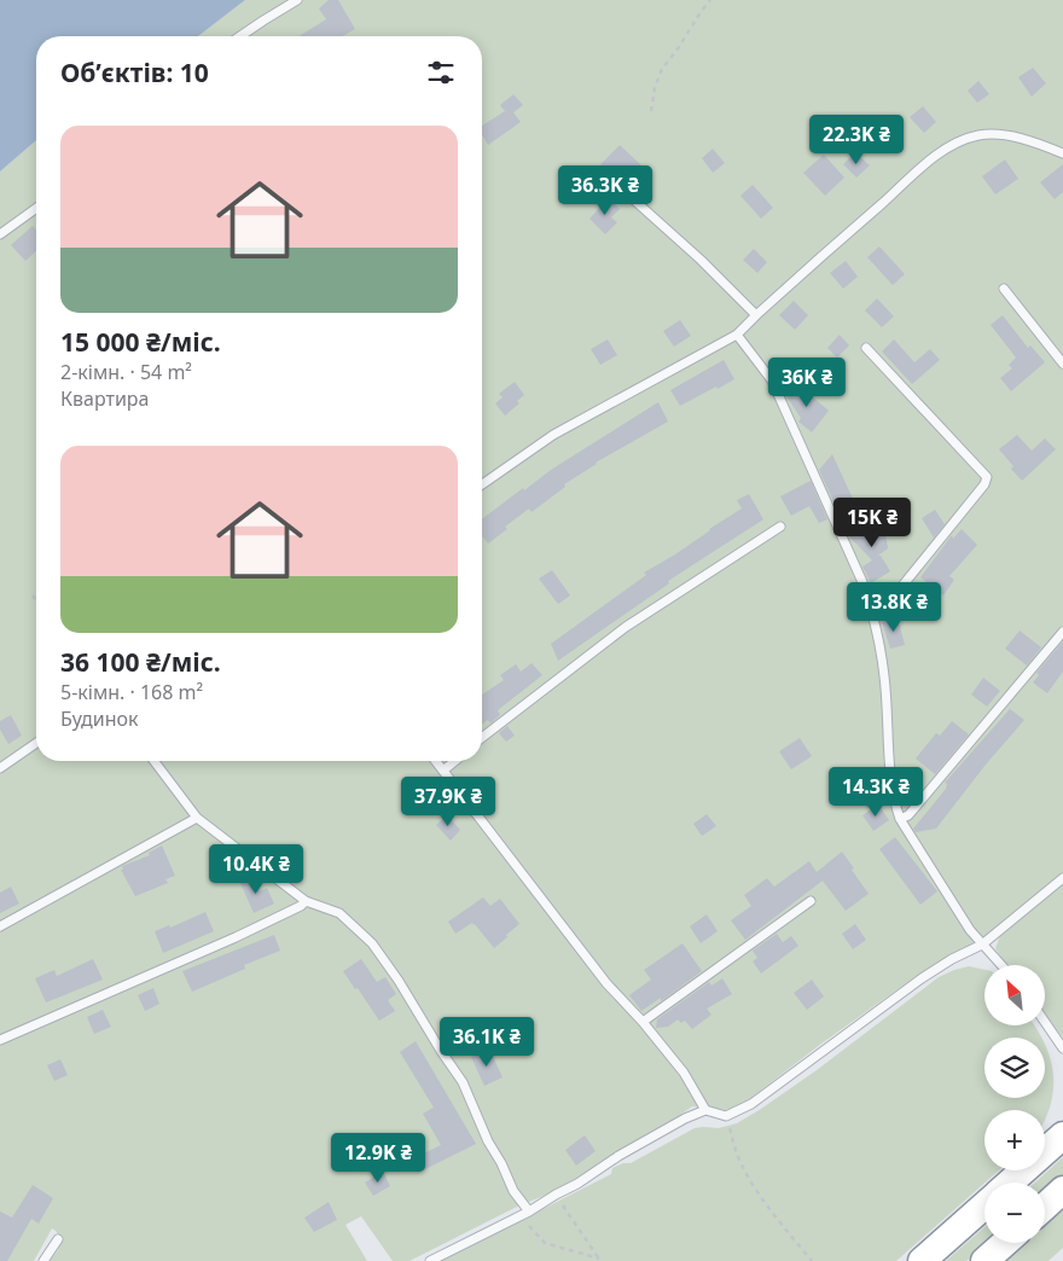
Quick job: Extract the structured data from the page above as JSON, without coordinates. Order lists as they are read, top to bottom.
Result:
{
  "north": "top left",
  "page": {
    "heading": "Об’єктів: 10",
    "list": [
      {
        "name": "15 000 ₴/міс.",
        "note": "2-кімн. · 54 m² · Квартира"
      },
      {
        "name": "36 100 ₴/міс.",
        "note": "5-кімн. · 168 m² · Будинок"
      }
    ],
    "price": [
      "22.3K ₴",
      "36.3K ₴",
      "36K ₴",
      "15K ₴",
      "13.8K ₴",
      "14.3K ₴",
      "37.9K ₴",
      "10.4K ₴",
      "36.1K ₴",
      "12.9K ₴"
    ],
    "map_buttons": ["+", "−"]
  }
}
